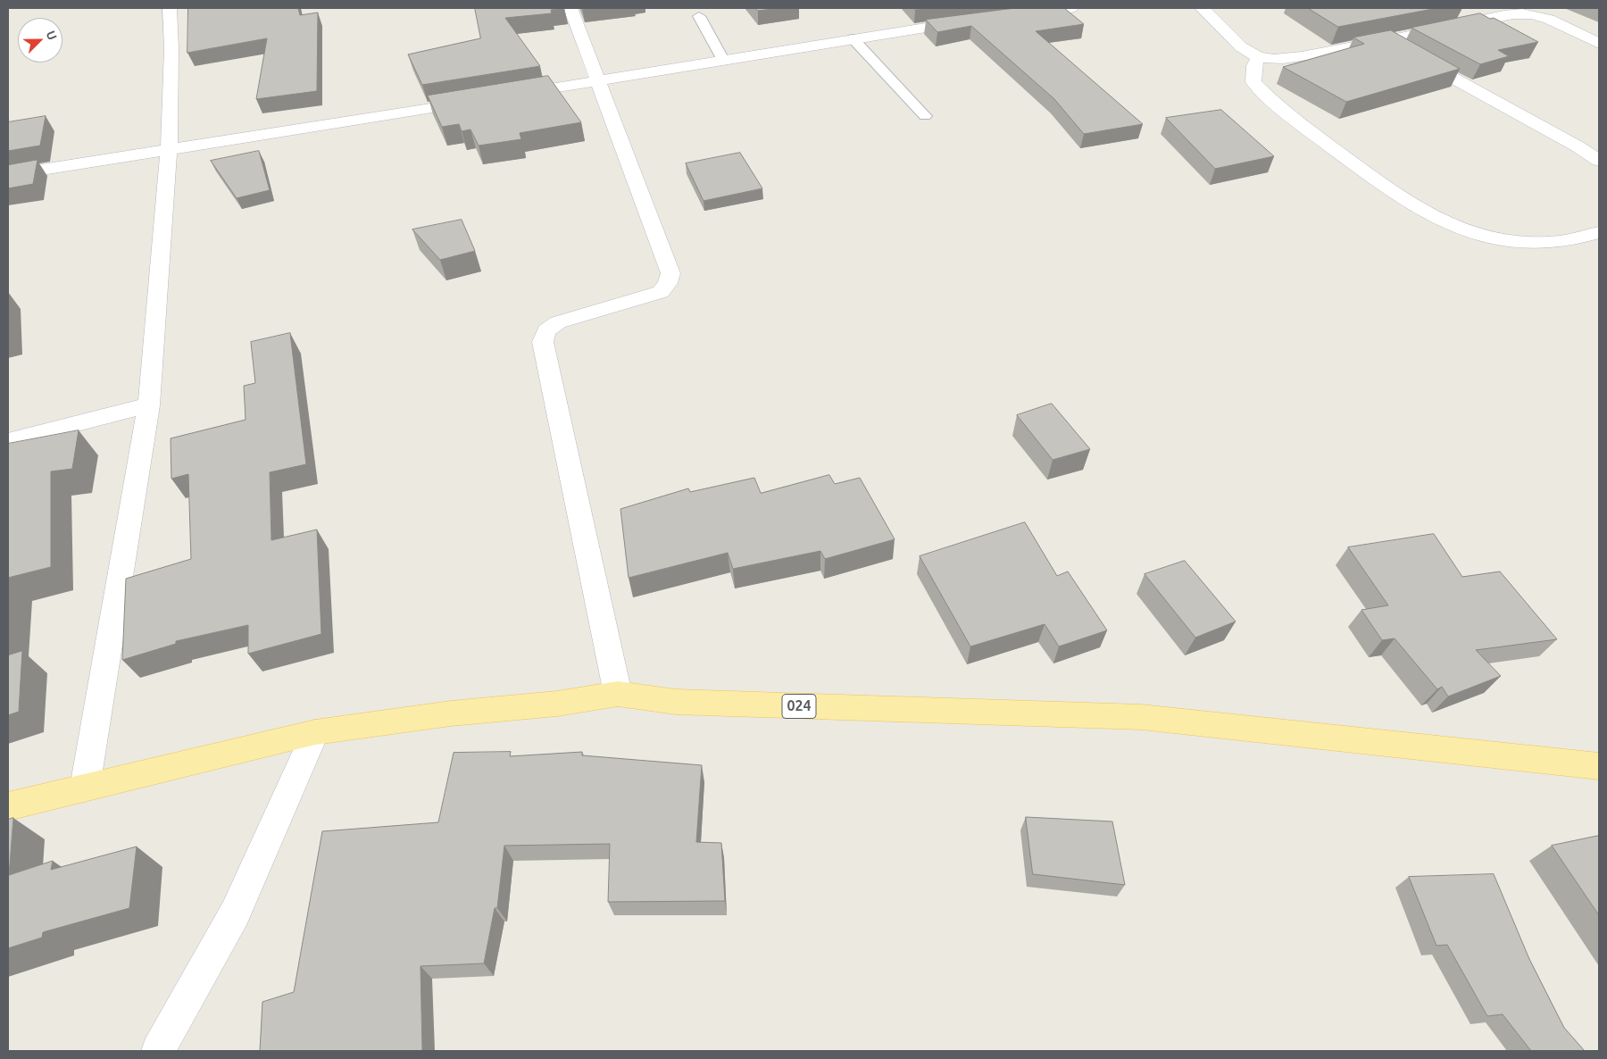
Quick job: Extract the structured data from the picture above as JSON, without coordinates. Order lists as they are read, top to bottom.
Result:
{
  "streets": {
    "main road": ["024"]
  },
  "north": "top right"
}
